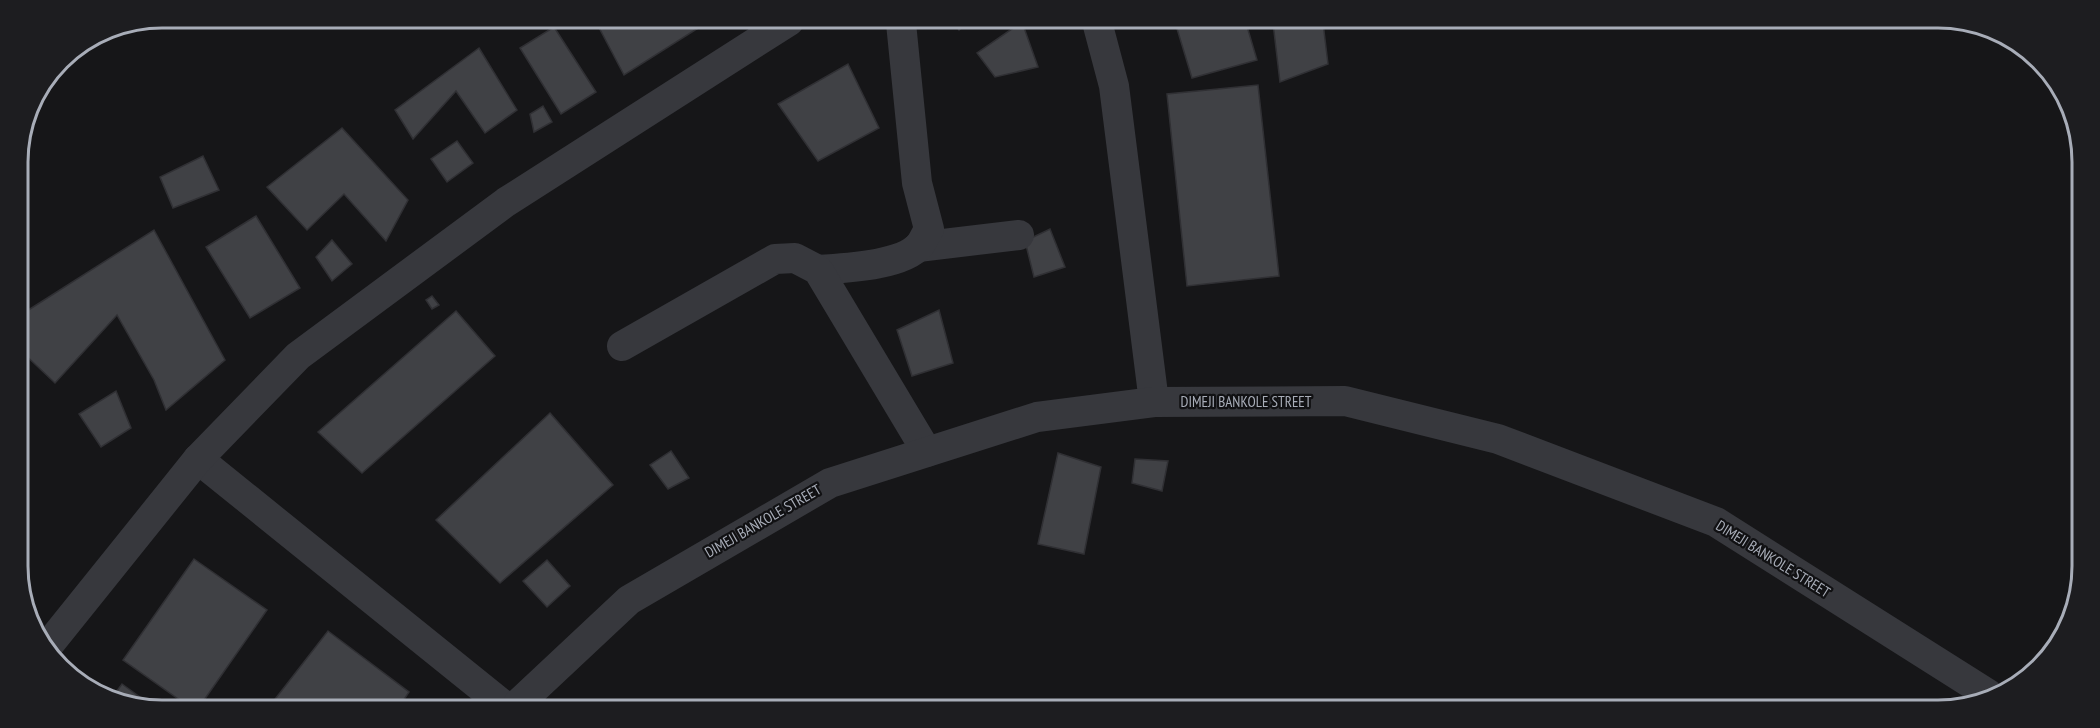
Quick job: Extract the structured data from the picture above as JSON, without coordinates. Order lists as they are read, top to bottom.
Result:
{
  "streets": {
    "street": ["DIMEJI BANKOLE STREET"]
  }
}
